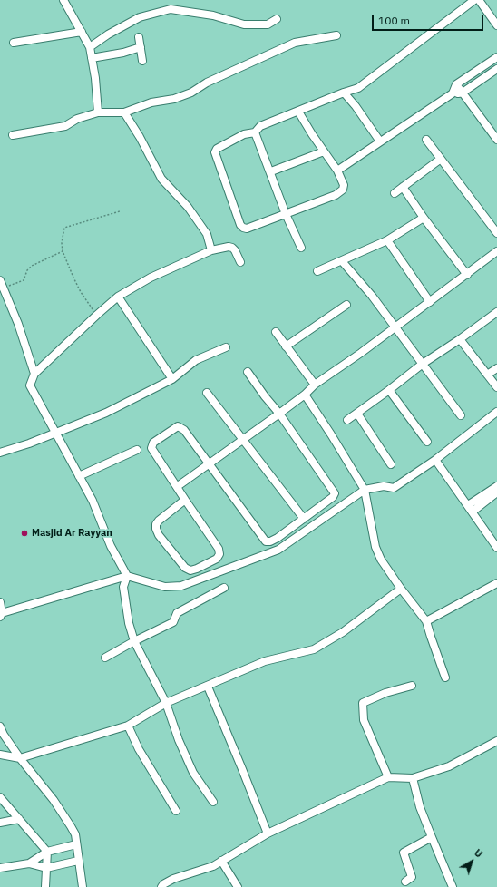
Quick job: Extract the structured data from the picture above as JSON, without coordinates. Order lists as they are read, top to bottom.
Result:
{
  "places": ["Masjid Ar Rayyan"],
  "scale_bar": "100 m",
  "north": "top right"
}
